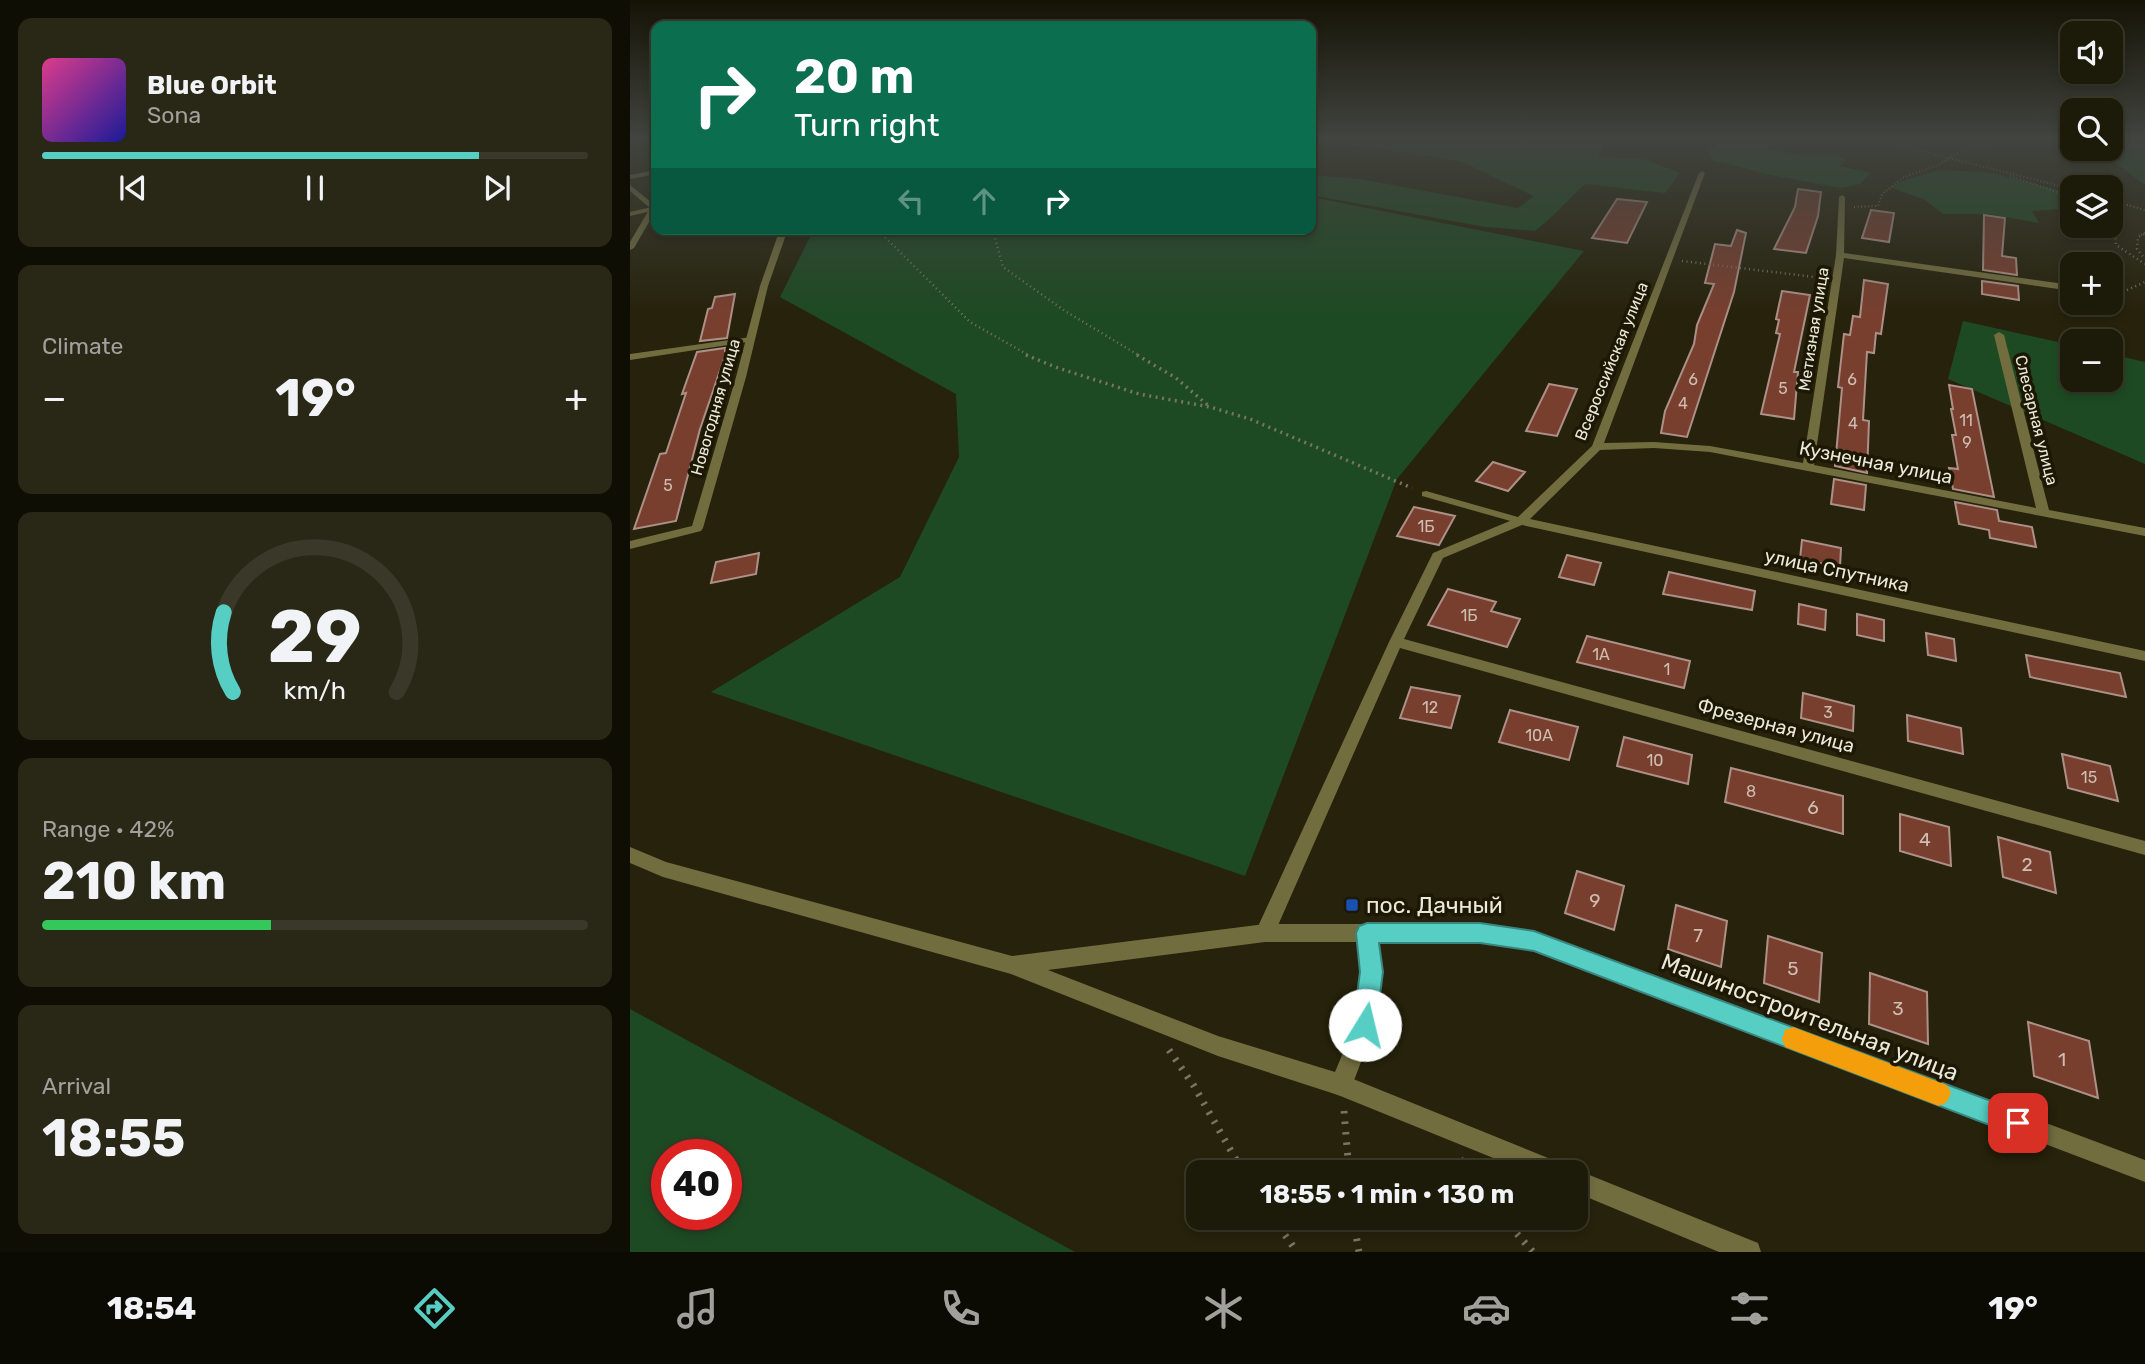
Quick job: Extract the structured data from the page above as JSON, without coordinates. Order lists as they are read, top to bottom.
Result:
{
  "streets": {
    "street": [
      "Метизная улица",
      "Всероссийская улица",
      "Новогодняя улица",
      "Слесарная улица",
      "Кузнечная улица",
      "улица Спутника",
      "Фрезерная улица",
      "Машиностроительная улица"
    ]
  },
  "crossings": [
    ["Метизная улица", "Кузнечная улица"],
    ["Всероссийская улица", "Кузнечная улица"],
    ["Всероссийская улица", "улица Спутника"],
    ["Всероссийская улица", "Фрезерная улица"],
    ["Всероссийская улица", "Машиностроительная улица"],
    ["Слесарная улица", "Кузнечная улица"]
  ],
  "places": {
    "transit": ["пос. Дачный"]
  },
  "house_numbers": [
    "6",
    "6",
    "5",
    "4",
    "11",
    "4",
    "9",
    "5",
    "1Б",
    "1Б",
    "1А",
    "1",
    "12",
    "3",
    "10А",
    "10",
    "15",
    "8",
    "6",
    "4",
    "2",
    "9",
    "7",
    "5",
    "3",
    "1"
  ],
  "page": {
    "map_buttons": ["+", "−"],
    "turn": ["20 m", "Turn right"],
    "song": ["Blue Orbit", "Sona"],
    "tile": [
      "Climate",
      ["Range · 42%", "210 km"],
      ["Arrival", "18:55"]
    ],
    "heat": ["−", "19°", "+"],
    "limit": "40",
    "trip": "18:55 · 1 min · 130 m",
    "tabs": ["18:54", "19°"],
    "gauge": ["29", "km/h"]
  }
}
